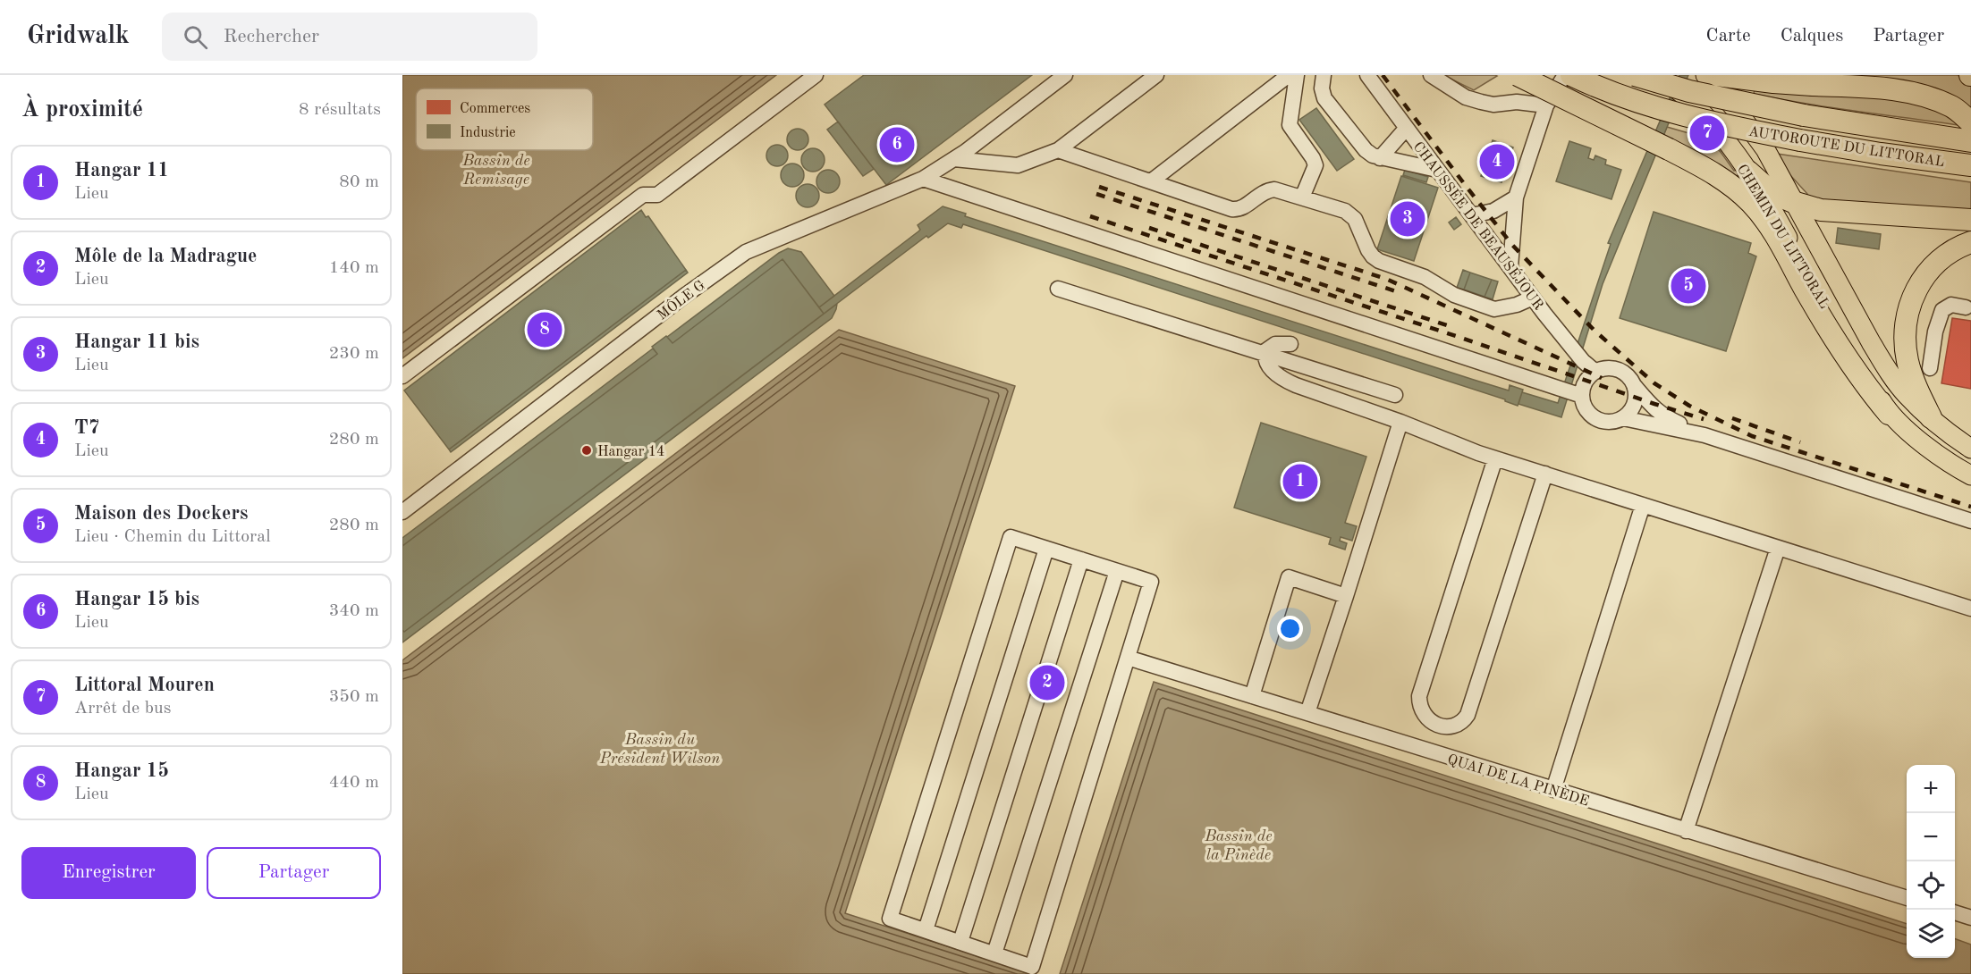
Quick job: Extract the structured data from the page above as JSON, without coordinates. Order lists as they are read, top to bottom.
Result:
{
  "streets": {
    "highway": ["AUTOROUTE DU LITTORAL"],
    "main road": ["CHEMIN DU LITTORAL"],
    "street": ["CHAUSSÉE DE BEAUSÉJOUR", "MÔLE G", "QUAI DE LA PINÈDE"]
  },
  "water": ["Bassin de Remisage", "Bassin du Président Wilson", "Bassin de la Pinède"],
  "places": ["Hangar 14"],
  "legend": ["Commerces", "Industrie"],
  "page": {
    "header": "Gridwalk",
    "search": "Rechercher",
    "nav": ["Carte", "Calques", "Partager"],
    "heading": ["À proximité", "8 résultats"],
    "pins": [
      "7",
      "6",
      "4",
      "3",
      "5",
      "8",
      "1",
      "2"
    ],
    "list": [
      {
        "mark": "1",
        "name": "Hangar 11",
        "note": "Lieu",
        "value": "80 m"
      },
      {
        "mark": "2",
        "name": "Môle de la Madrague",
        "note": "Lieu",
        "value": "140 m"
      },
      {
        "mark": "3",
        "name": "Hangar 11 bis",
        "note": "Lieu",
        "value": "230 m"
      },
      {
        "mark": "4",
        "name": "T7",
        "note": "Lieu",
        "value": "280 m"
      },
      {
        "mark": "5",
        "name": "Maison des Dockers",
        "note": "Lieu · Chemin du Littoral",
        "value": "280 m"
      },
      {
        "mark": "6",
        "name": "Hangar 15 bis",
        "note": "Lieu",
        "value": "340 m"
      },
      {
        "mark": "7",
        "name": "Littoral Mouren",
        "note": "Arrêt de bus",
        "value": "350 m"
      },
      {
        "mark": "8",
        "name": "Hangar 15",
        "note": "Lieu",
        "value": "440 m"
      }
    ],
    "map_buttons": ["+", "−"],
    "buttons": ["Enregistrer", "Partager"]
  }
}
